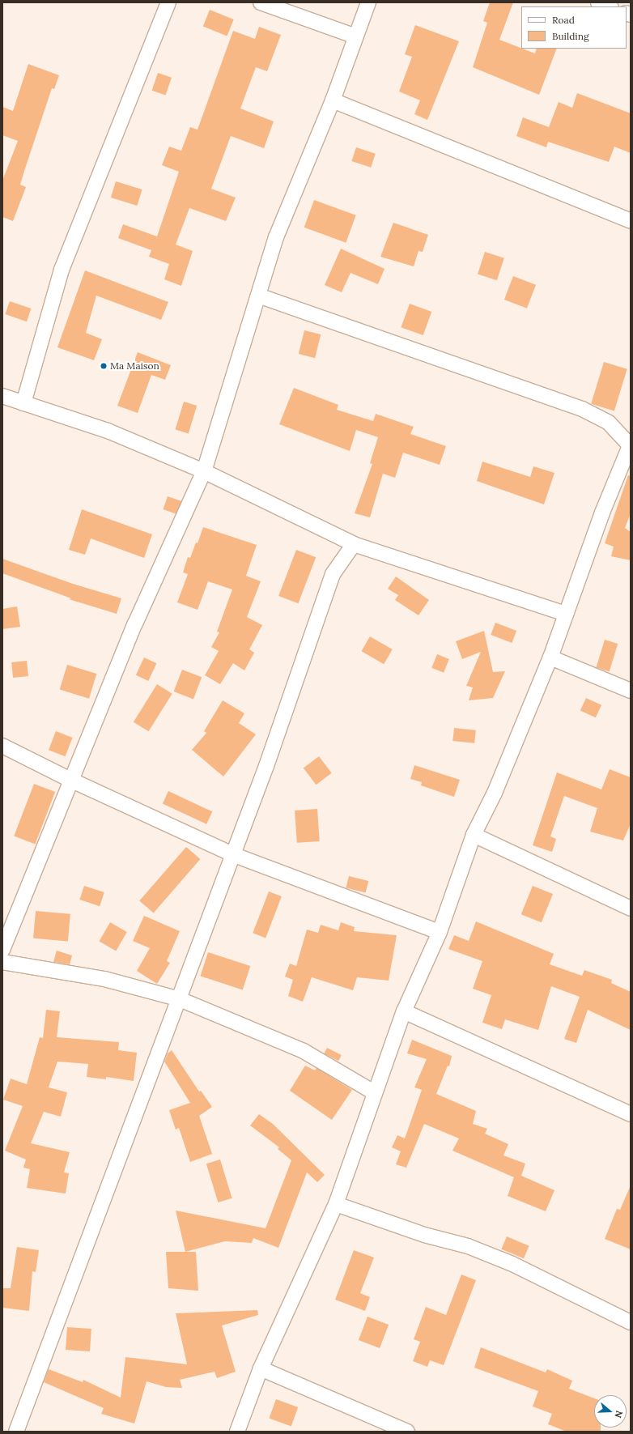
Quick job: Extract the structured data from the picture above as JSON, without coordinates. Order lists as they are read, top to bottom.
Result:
{
  "places": ["Ma Maison"],
  "legend": ["Road", "Building"],
  "north": "right"
}
